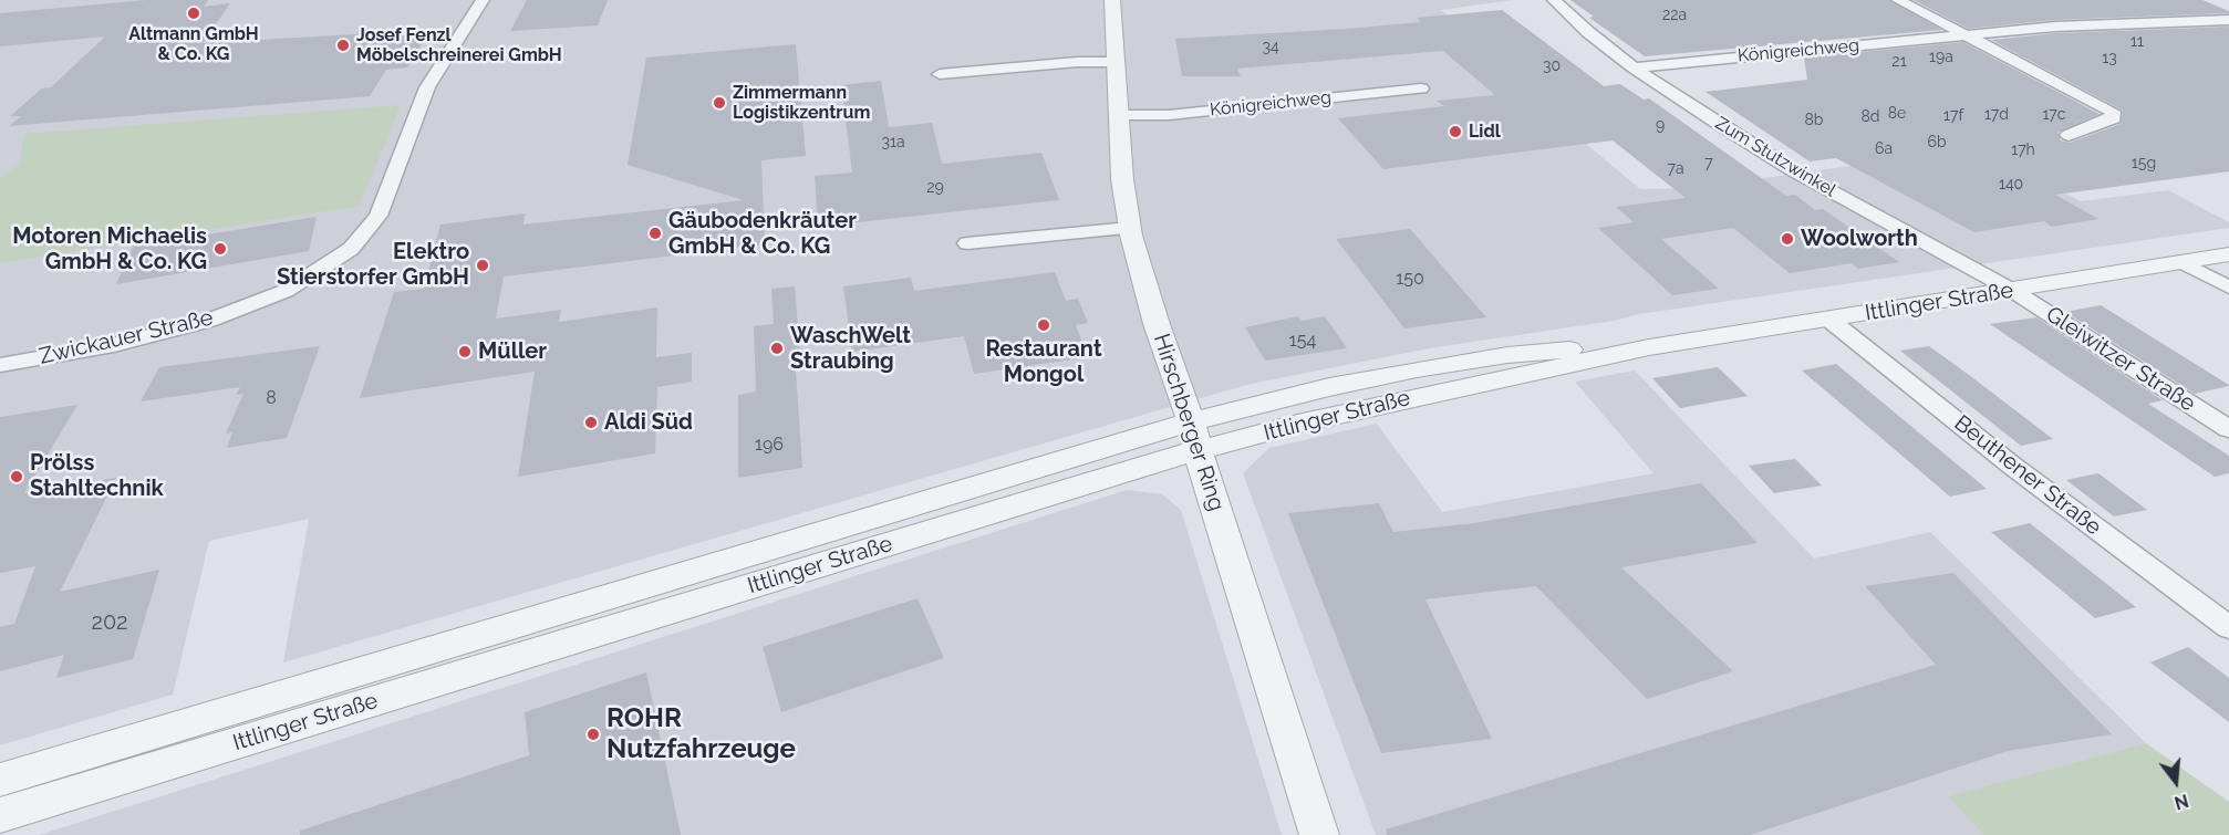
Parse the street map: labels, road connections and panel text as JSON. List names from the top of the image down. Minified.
{"streets":{"street":["Königreichweg","Zum Stutzwinkel","Ittlinger Straße","Zwickauer Straße","Gleiwitzer Straße","Hirschberger Ring","Beuthener Straße"]},"crossings":[["Königreichweg","Zum Stutzwinkel"],["Königreichweg","Hirschberger Ring"],["Zum Stutzwinkel","Ittlinger Straße"],["Zum Stutzwinkel","Gleiwitzer Straße"],["Ittlinger Straße","Gleiwitzer Straße"],["Ittlinger Straße","Hirschberger Ring"],["Ittlinger Straße","Beuthener Straße"]],"places":["Altmann GmbH & Co. KG","Josef Fenzl Möbelschreinerei GmbH","Zimmermann Logistikzentrum","Lidl","Gäubodenkräuter GmbH & Co. KG","Woolworth","Motoren Michaelis GmbH & Co. KG","Elektro Stierstorfer GmbH","Restaurant Mongol","WaschWelt Straubing","Müller","Aldi Süd","Prölss Stahltechnik","ROHR Nutzfahrzeuge"],"house_numbers":["22a","11","34","19a","13","21","30","8e","17d","17c","17f","8d","8b","9","31a","6b","6a","17h","7","15g","7a","140","29","150","154","8","196","202"],"north":"bottom"}
